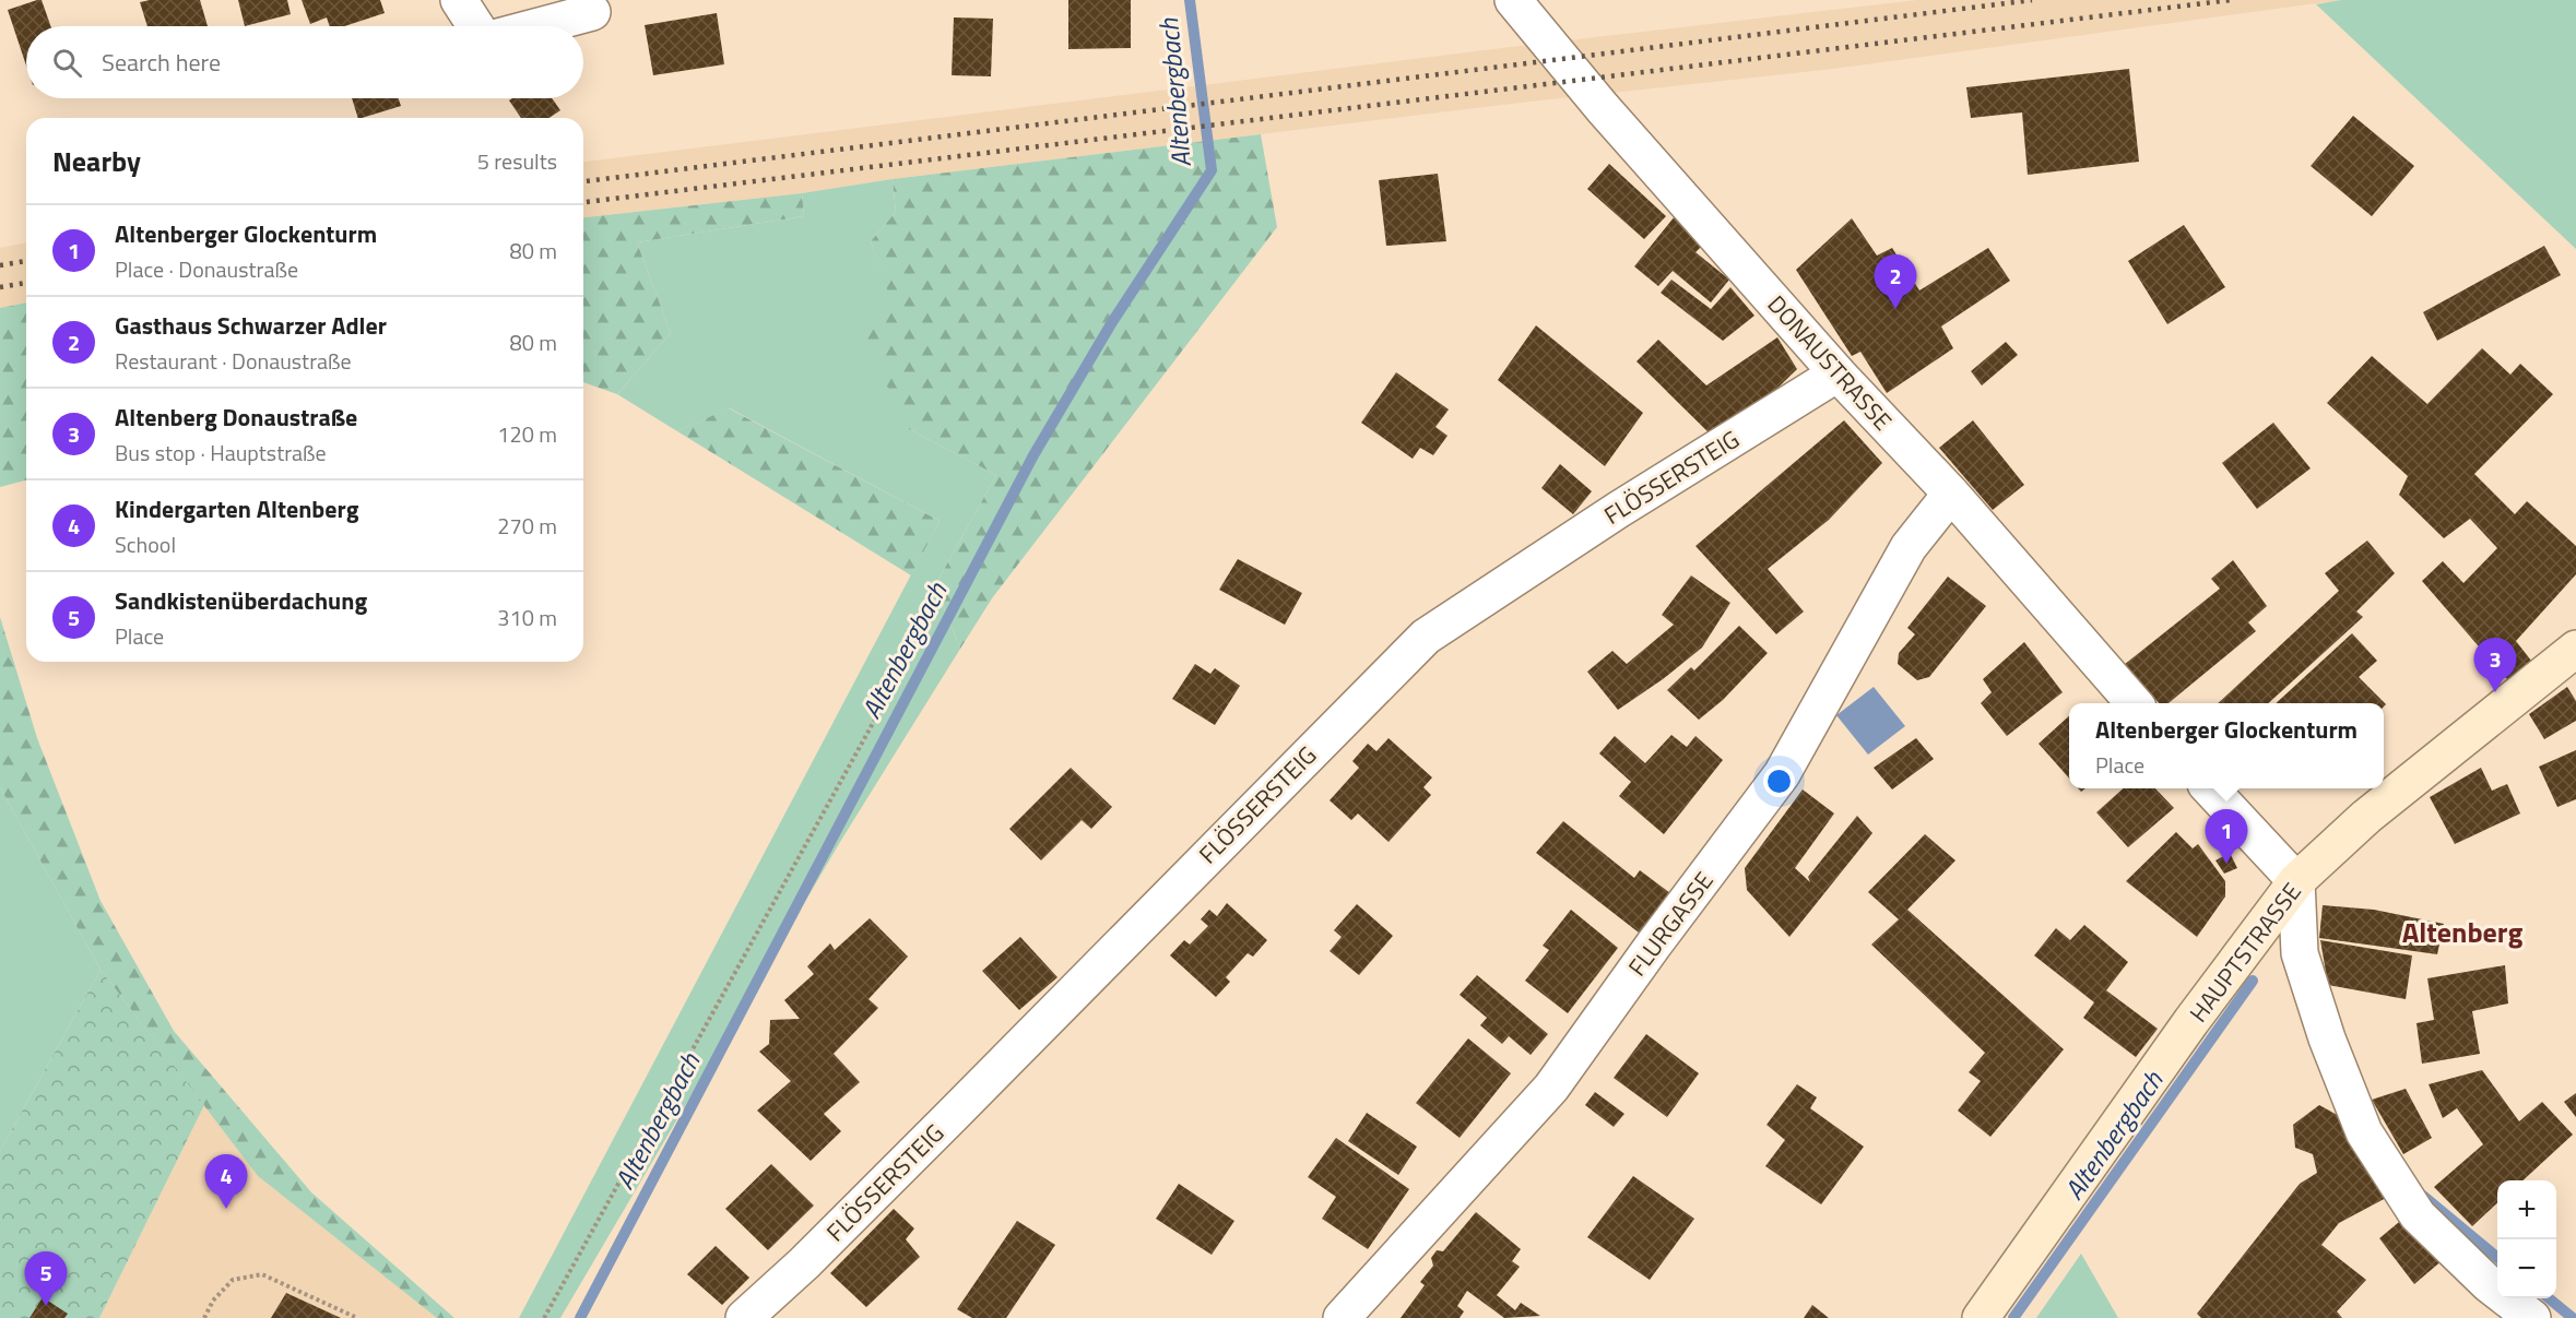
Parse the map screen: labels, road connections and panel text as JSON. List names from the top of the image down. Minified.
{"streets":{"main road":["HAUPTSTRASSE"],"street":["DONAUSTRASSE","FLÖSSERSTEIG","FLURGASSE"]},"crossings":[["DONAUSTRASSE","FLÖSSERSTEIG"],["DONAUSTRASSE","FLURGASSE"]],"districts":["Altenberg"],"water":["Altenbergbach"],"page":{"search":"Search here","heading":["Nearby","5 results"],"list":[{"mark":"1","name":"Altenberger Glockenturm","note":"Place · Donaustraße","value":"80 m"},{"mark":"2","name":"Gasthaus Schwarzer Adler","note":"Restaurant · Donaustraße","value":"80 m"},{"mark":"3","name":"Altenberg Donaustraße","note":"Bus stop · Hauptstraße","value":"120 m"},{"mark":"4","name":"Kindergarten Altenberg","note":"School","value":"270 m"},{"mark":"5","name":"Sandkistenüberdachung","note":"Place","value":"310 m"}],"pins":["2","3","1","4","5"],"popup":["Altenberger Glockenturm","Place"],"map_buttons":["+","−"]}}
